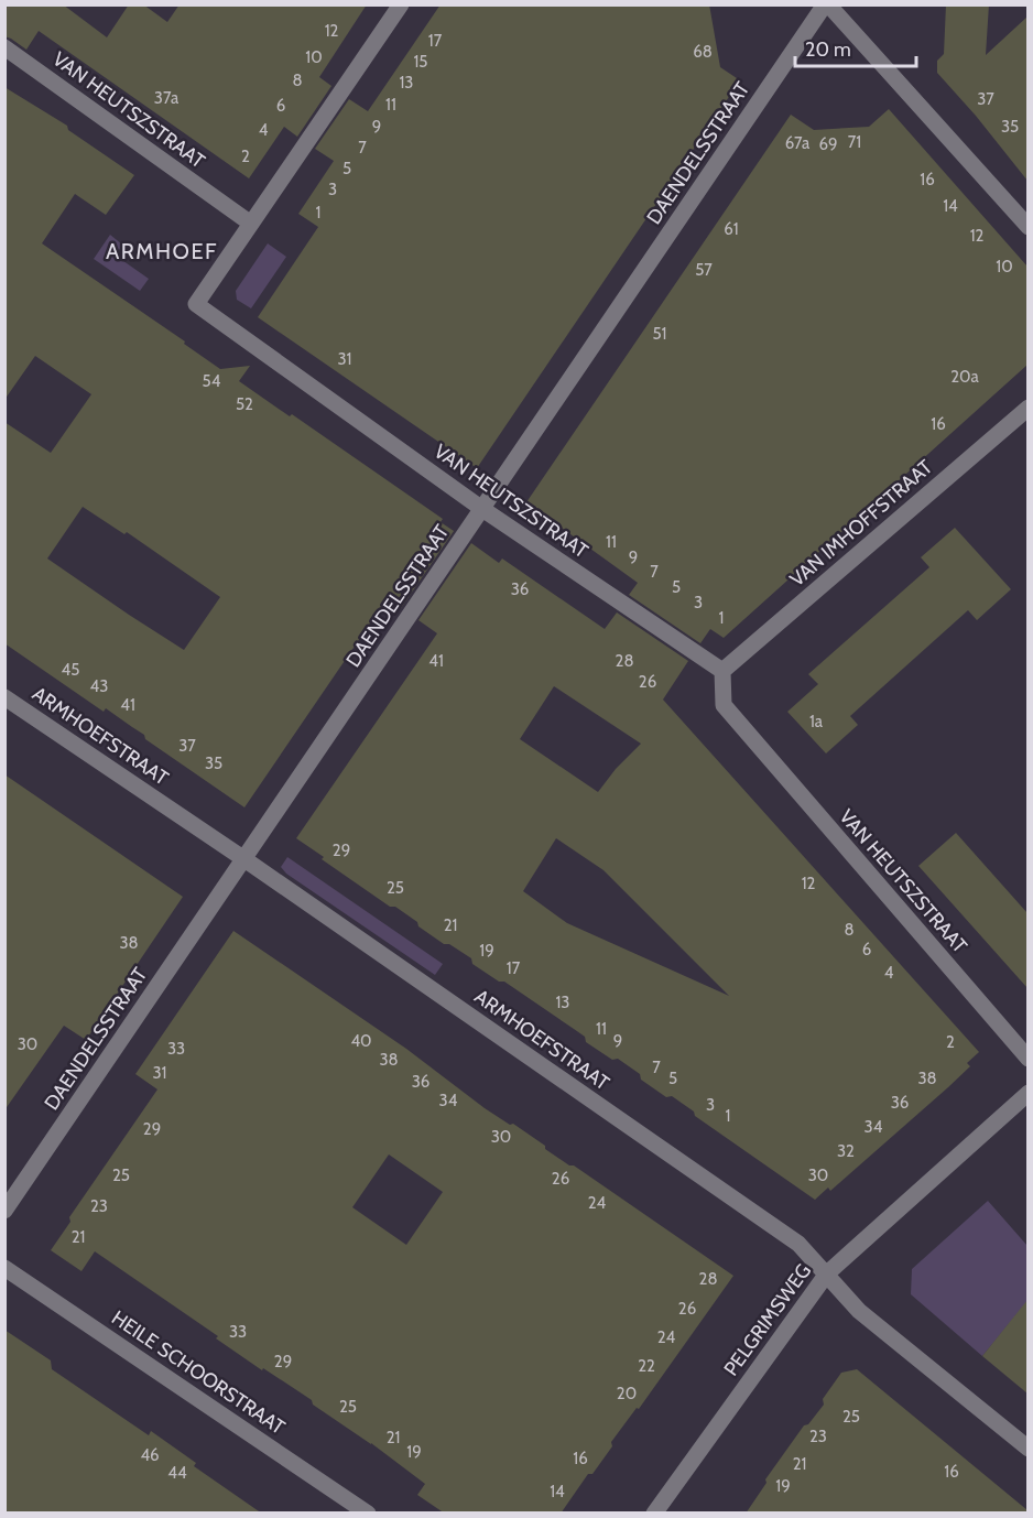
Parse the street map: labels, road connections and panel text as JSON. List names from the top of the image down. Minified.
{"streets":{"street":["VAN HEUTSZSTRAAT","DAENDELSSTRAAT","VAN IMHOFFSTRAAT","ARMHOEFSTRAAT","PELGRIMSWEG","HEILE SCHOORSTRAAT"]},"crossings":[["VAN HEUTSZSTRAAT","DAENDELSSTRAAT"],["VAN HEUTSZSTRAAT","VAN IMHOFFSTRAAT"],["DAENDELSSTRAAT","ARMHOEFSTRAAT"],["ARMHOEFSTRAAT","PELGRIMSWEG"]],"districts":["ARMHOEF"],"house_numbers":["12","17","68","10","15","8","13","37a","37","11","6","9","35","4","71","67a","69","7","2","5","16","3","14","1","61","12","10","57","51","31","20a","54","52","16","11","9","7","5","36","3","1","41","28","45","26","43","41","1a","37","35","29","12","25","21","8","38","6","19","17","4","13","11","40","9","2","30","33","38","7","31","5","38","36","34","36","3","1","34","29","30","32","25","30","26","24","23","21","28","26","33","24","29","22","20","25","25","23","21","19","46","16","21","16","44","19","14"],"scale_bar":"20 m"}
